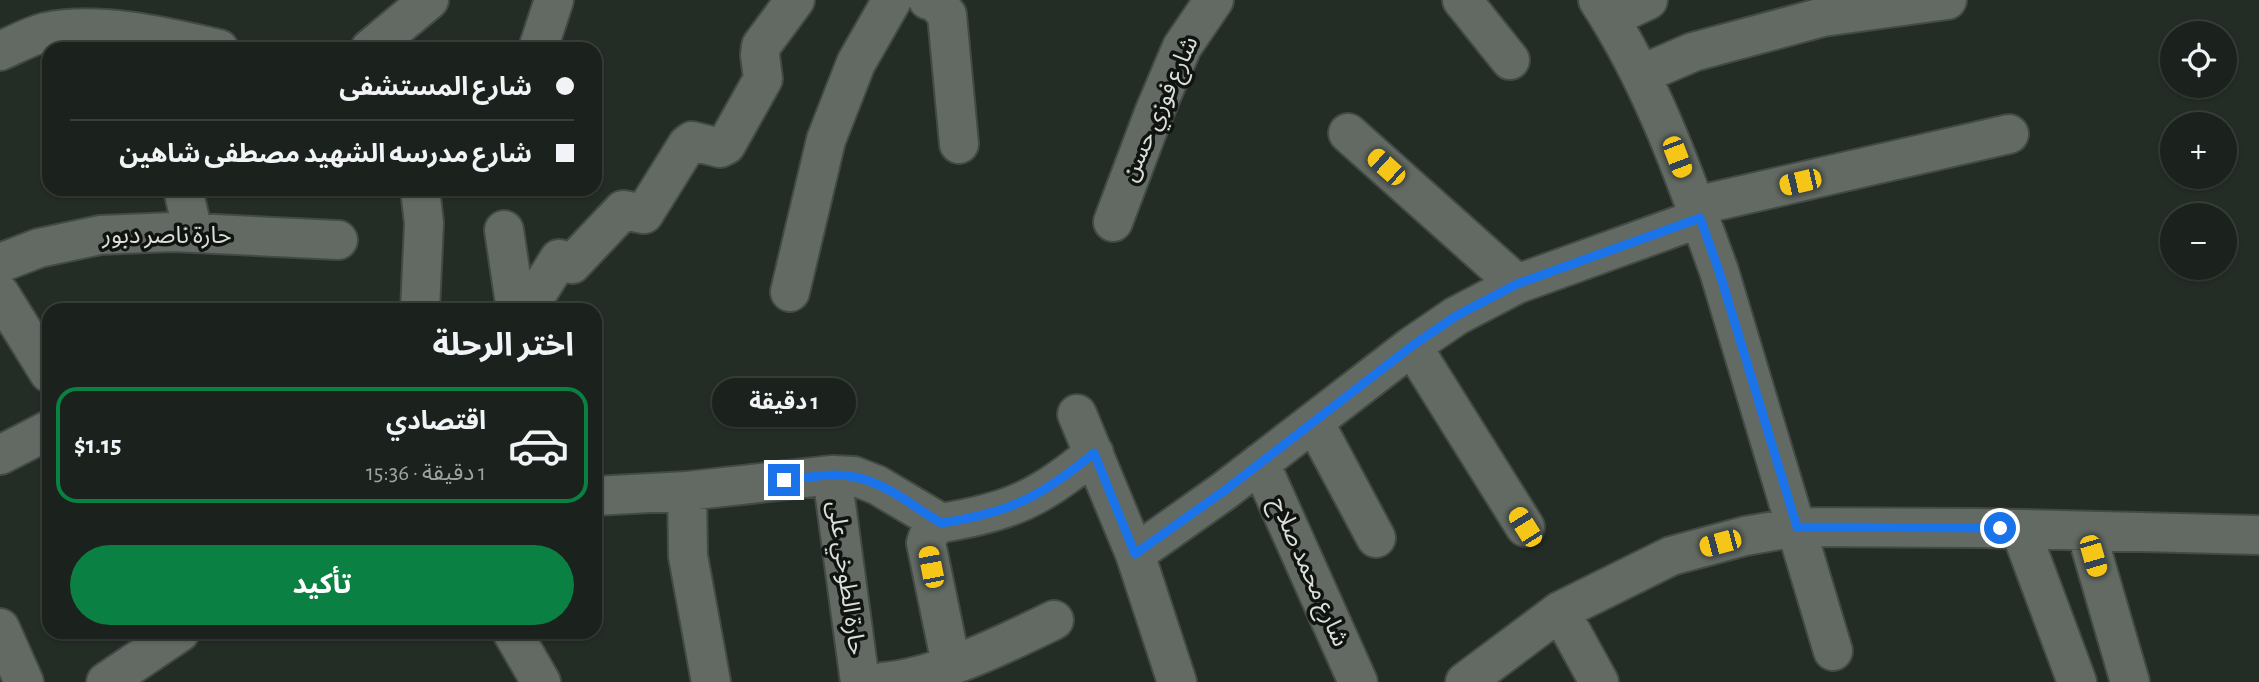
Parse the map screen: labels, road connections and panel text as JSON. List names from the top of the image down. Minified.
{"streets":{"street":["شارع فوزي حسن","حارة ناصر دبور","شارع محمد صلاح","حارة الطوخي على"]},"page":{"map_buttons":["+","−"],"banner":["شارع المستشفى","شارع مدرسه الشهيد مصطفى شاهين"],"heading":"اختر الرحلة","bubble":"1 دقيقة","list":[{"name":"اقتصادي","note":"1 دقيقة · 15:36","value":"$1.15"}],"buttons":"تأكيد"}}
